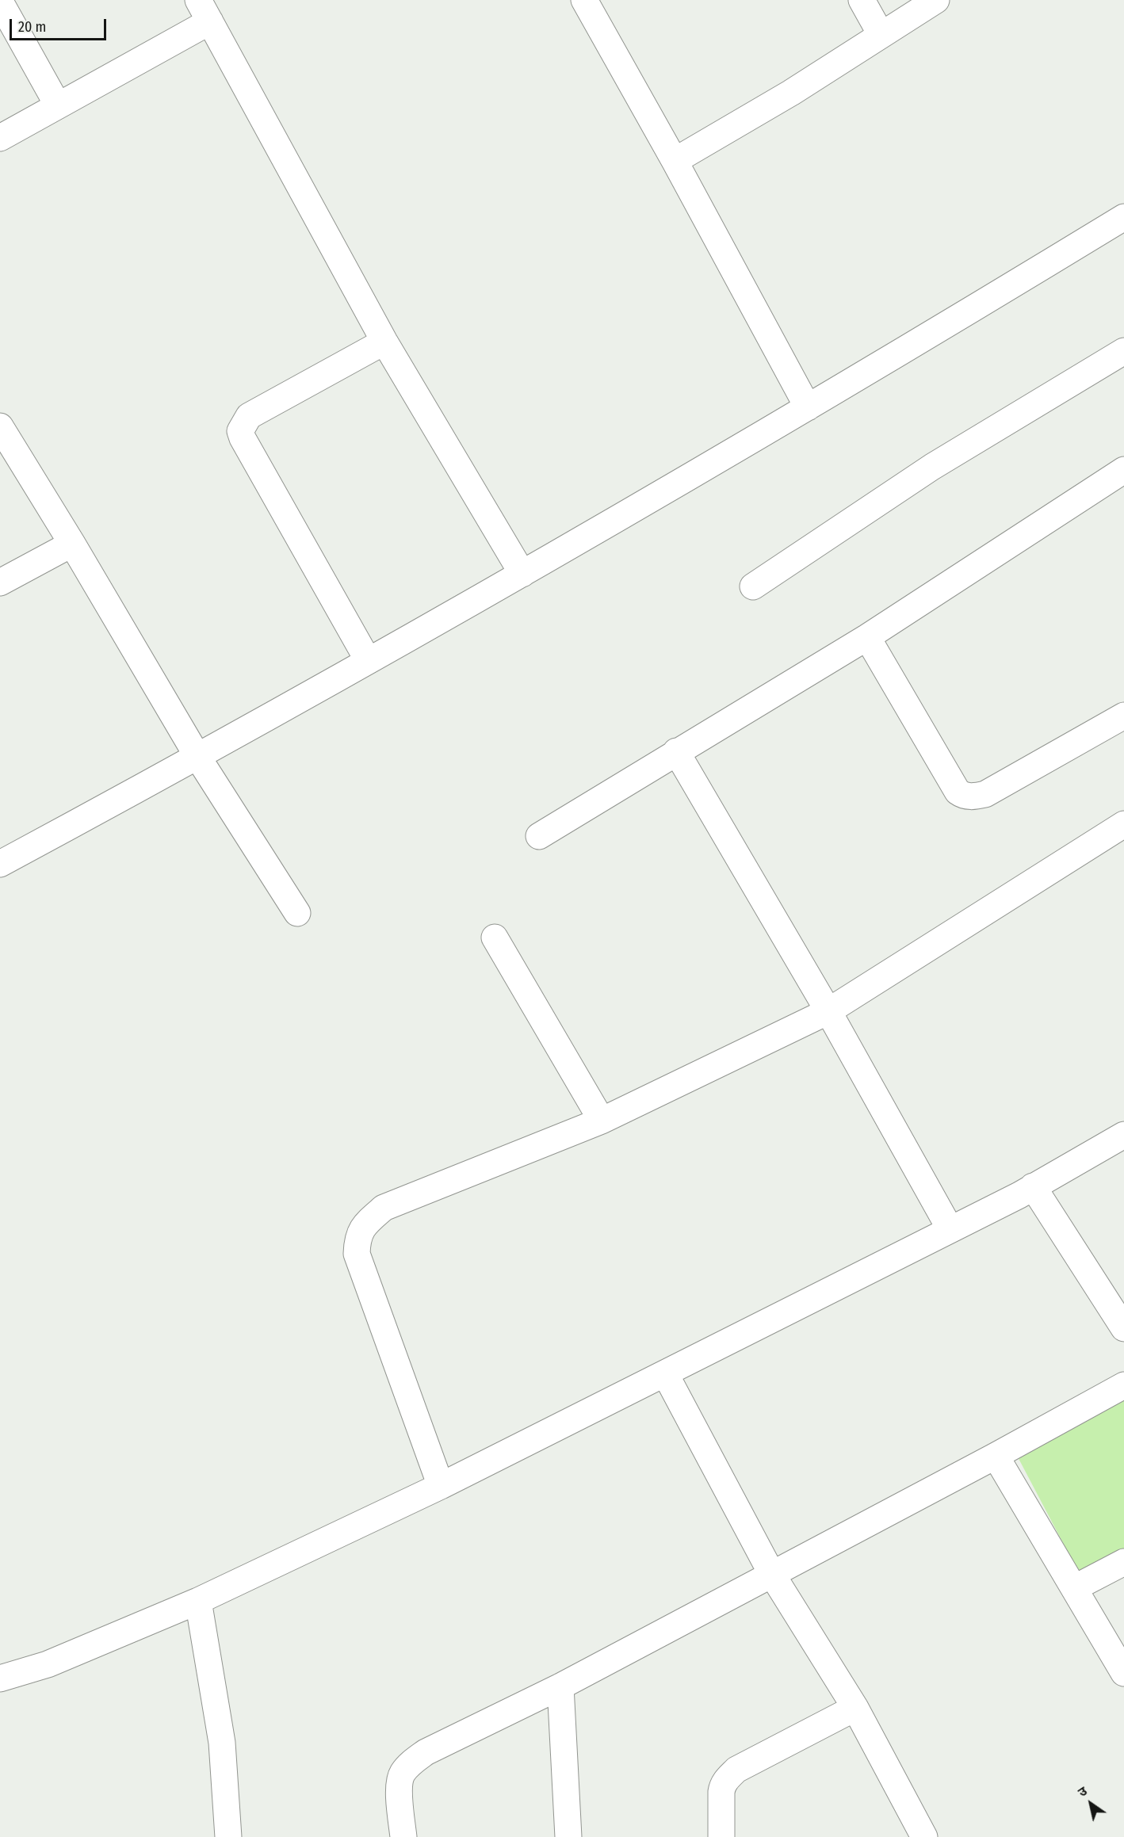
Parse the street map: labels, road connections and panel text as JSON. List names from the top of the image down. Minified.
{"scale_bar":"20 m","north":"top left"}
